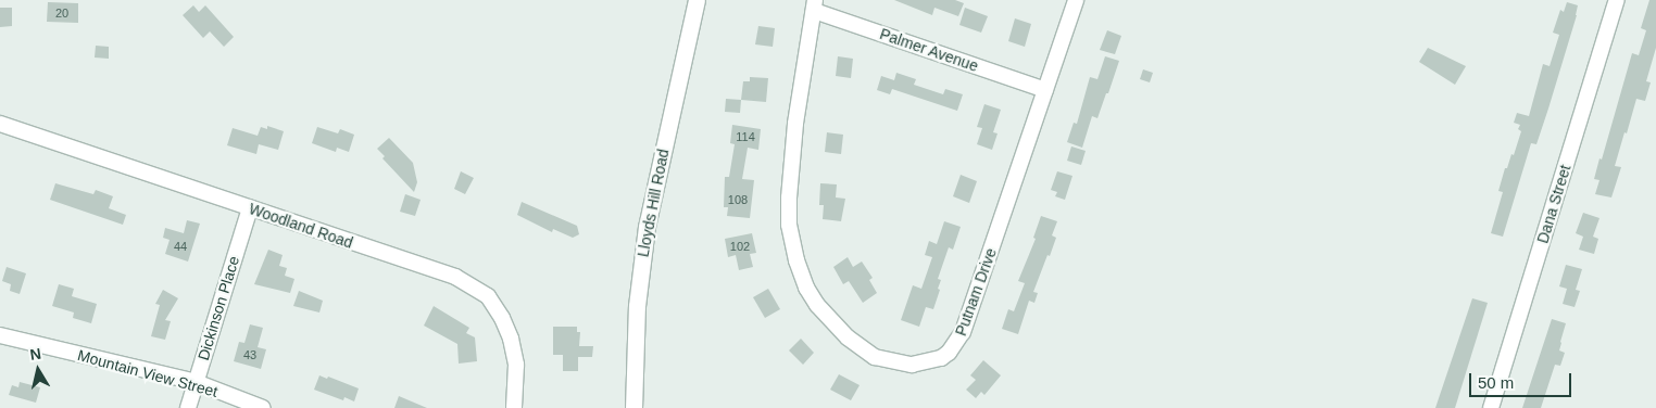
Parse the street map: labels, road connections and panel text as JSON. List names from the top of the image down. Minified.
{"streets":{"main road":["Lloyds Hill Road"],"street":["Palmer Avenue","Dana Street","Woodland Road","Putnam Drive","Dickinson Place","Mountain View Street"]},"crossings":[["Palmer Avenue","Putnam Drive"],["Woodland Road","Dickinson Place"],["Dickinson Place","Mountain View Street"]],"house_numbers":["20","114","108","44","102","43"],"scale_bar":"50 m","north":"top"}
